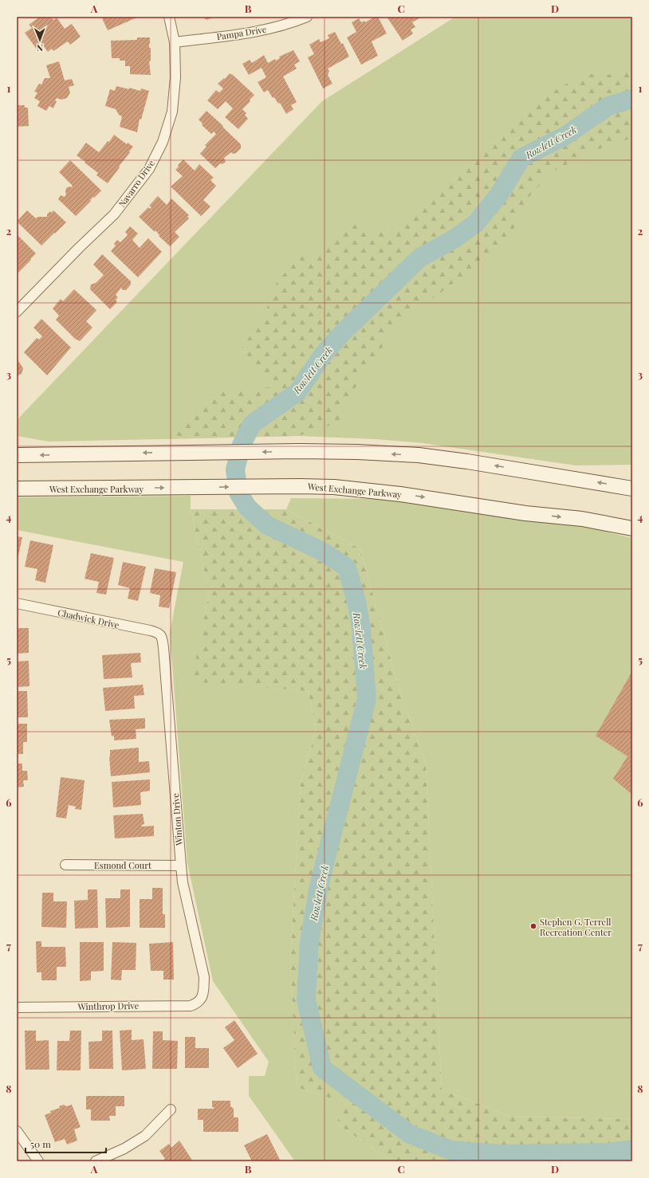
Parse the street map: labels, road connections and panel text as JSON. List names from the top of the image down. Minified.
{"streets":{"main road":["West Exchange Parkway"],"street":["Pampa Drive","Navarro Drive","Chadwick Drive","Winton Drive","Esmond Court","Winthrop Drive"]},"crossings":[["Pampa Drive","Navarro Drive"],["Chadwick Drive","Winton Drive"],["Winton Drive","Esmond Court"],["Winton Drive","Winthrop Drive"]],"water":["Rowlett Creek"],"places":["Stephen G. Terrell Recreation Center"],"scale_bar":"50 m","north":"bottom","grid":{"columns":["A","B","C","D"],"rows":["1","2","3","4","5","6","7","8"]}}
